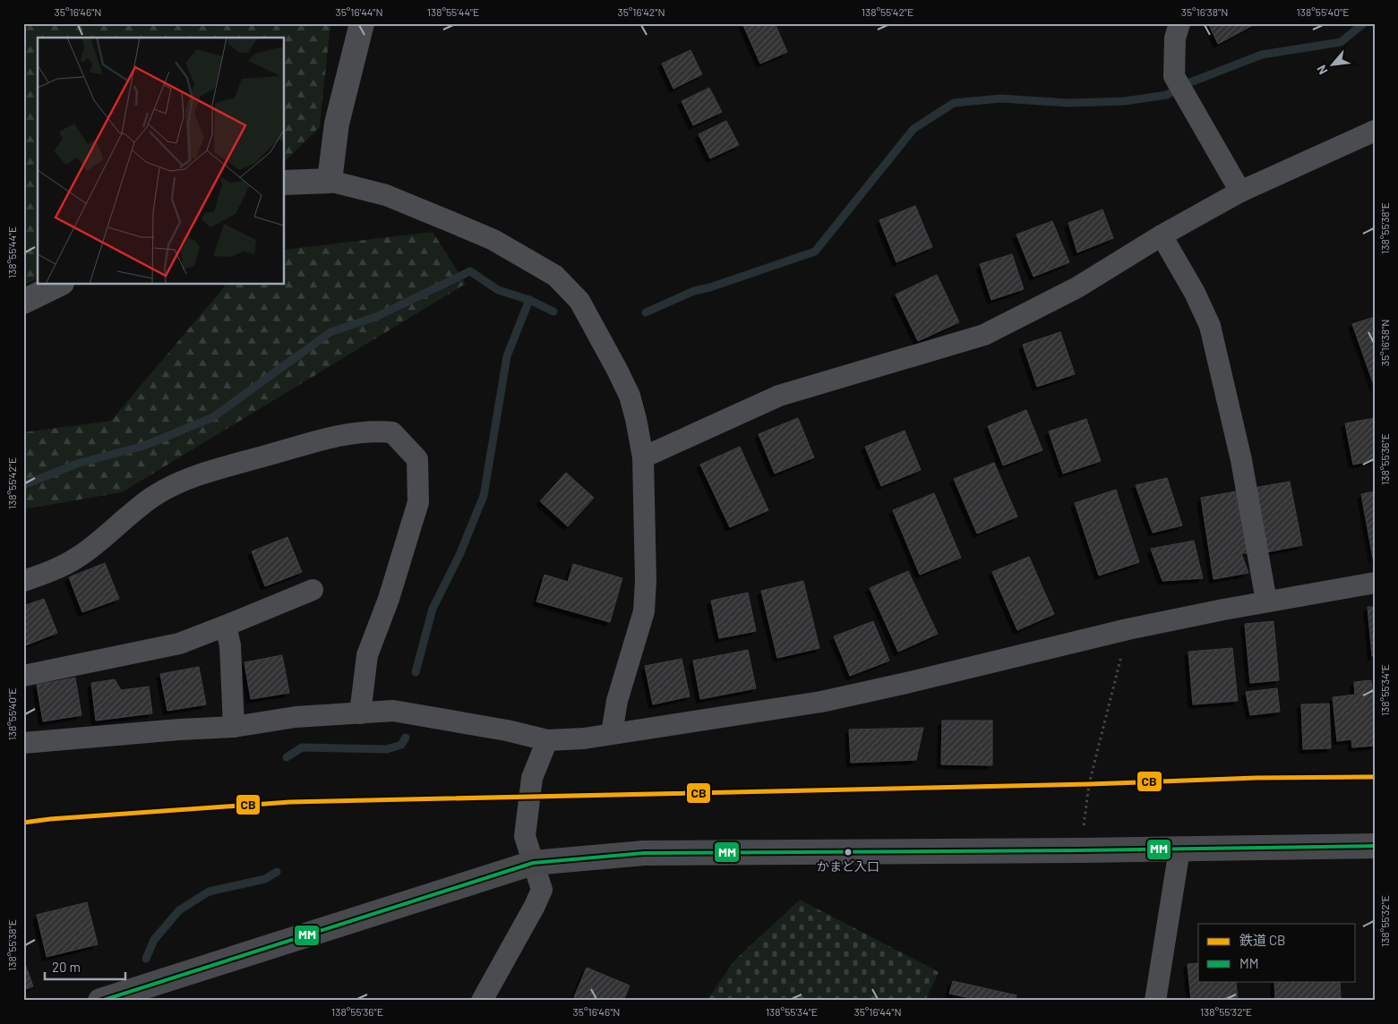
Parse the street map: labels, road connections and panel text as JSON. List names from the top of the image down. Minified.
{"places":["かまど入口"],"lines":["rail line CB","transit line MM"],"legend":["鉄道 CB","MM"],"scale_bar":"20 m","north":"bottom left","coordinates":["35°16'46\"N","35°16'44\"N","138°55'44\"E","35°16'42\"N","138°55'42\"E","35°16'38\"N","138°55'40\"E","138°55'38\"E","138°55'36\"E","138°55'34\"E","138°55'32\"E"]}
